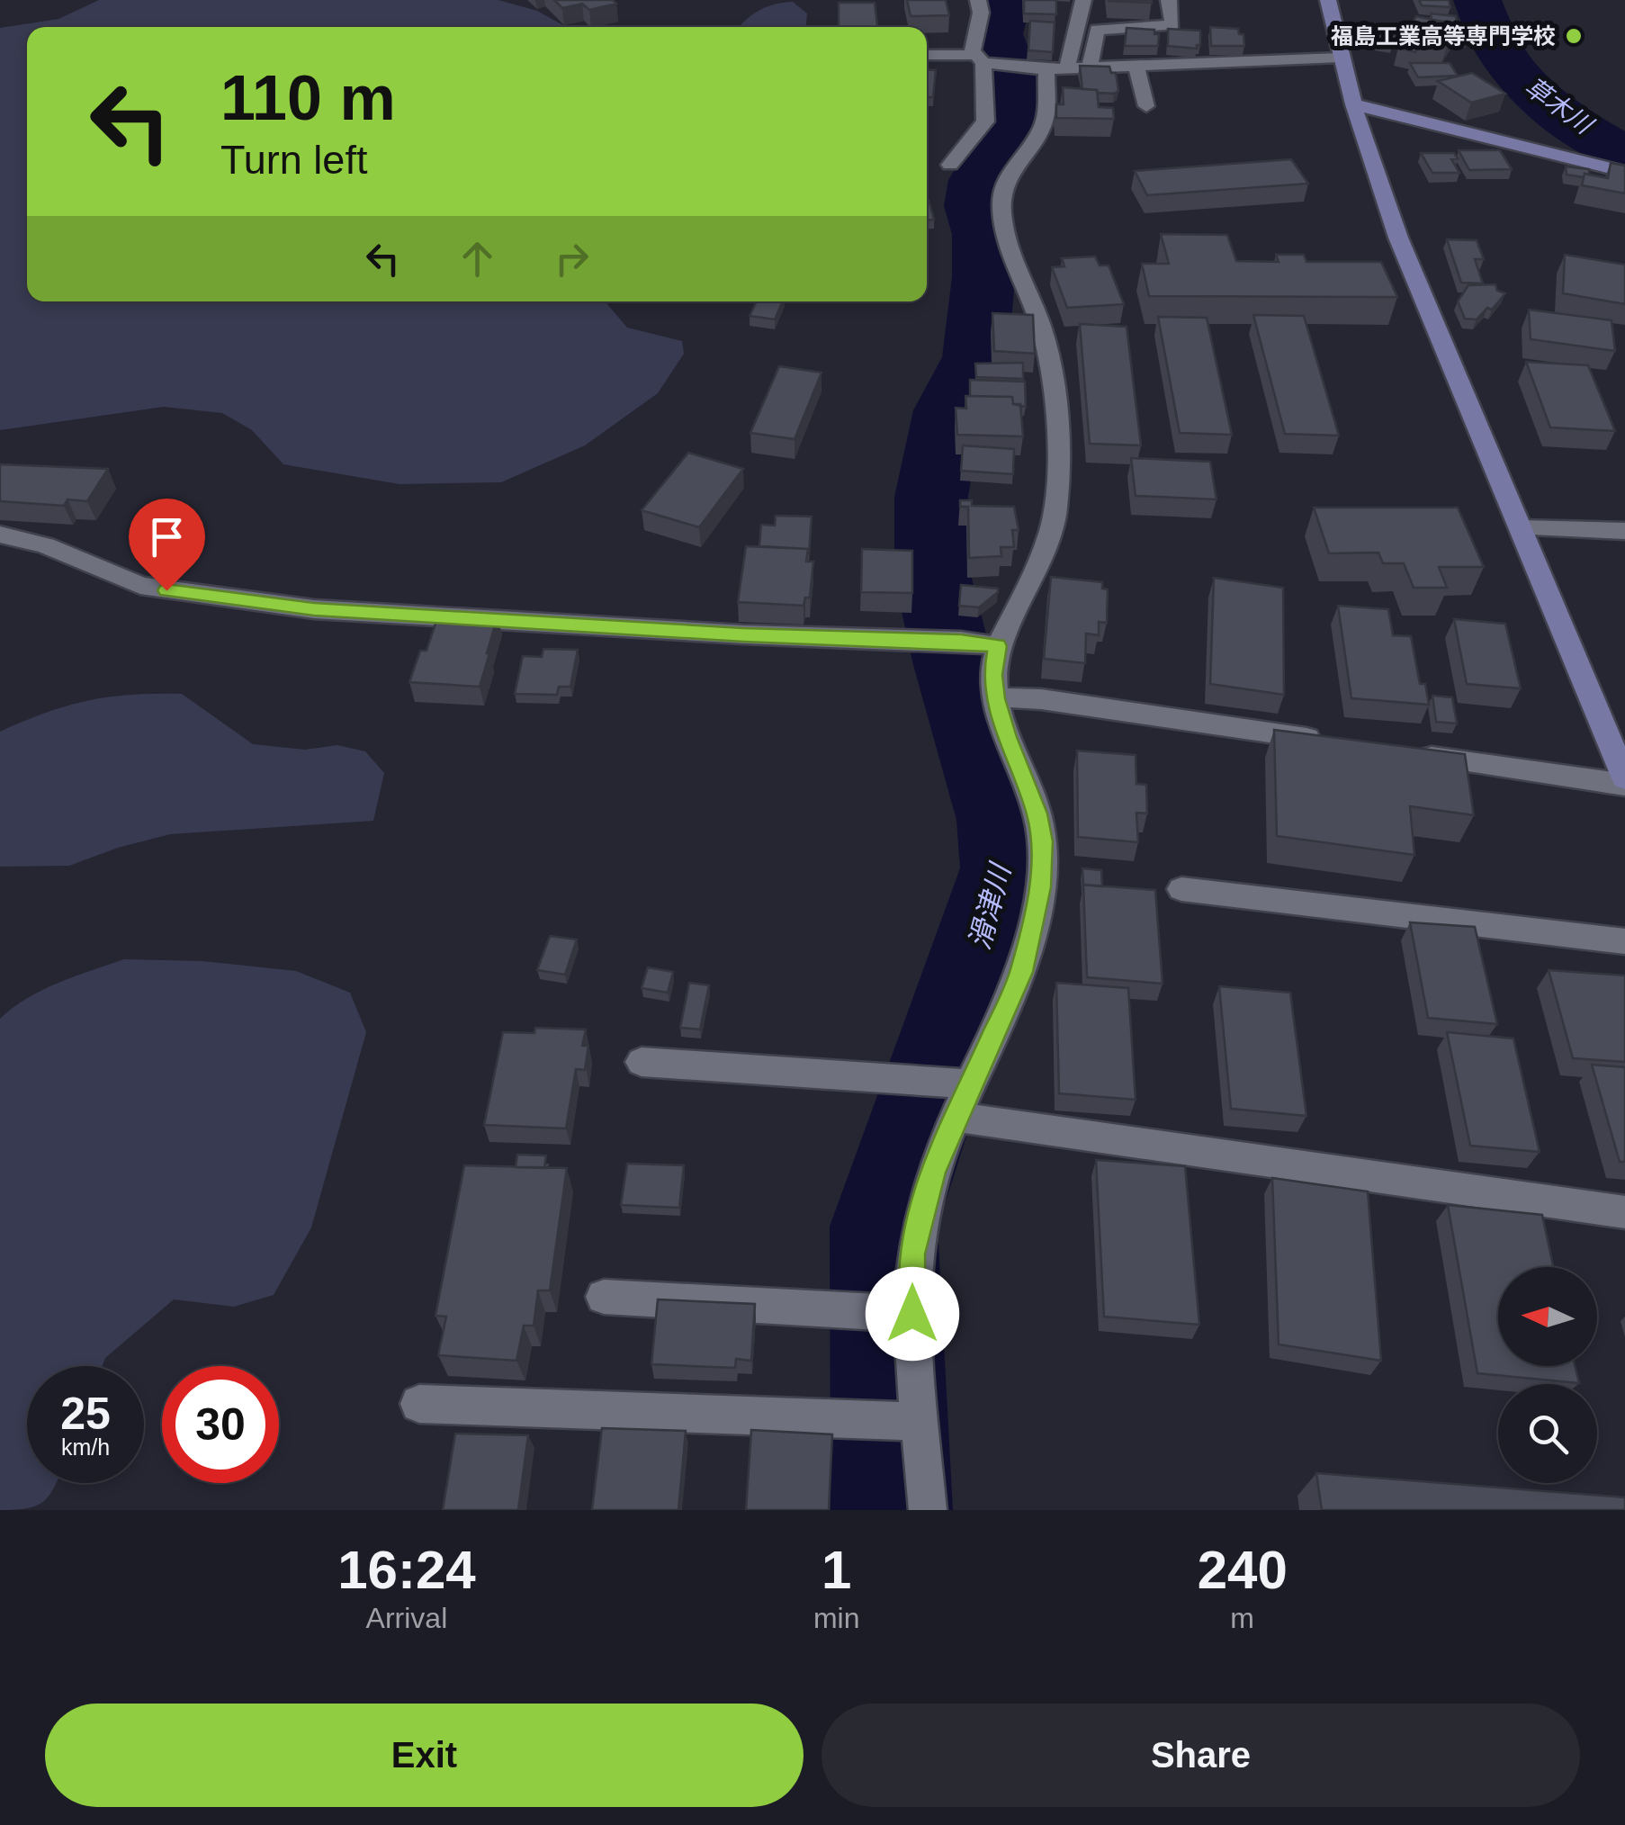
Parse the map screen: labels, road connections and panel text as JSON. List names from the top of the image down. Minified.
{"water":["草木川","滑津川"],"places":["福島工業高等専門学校"],"north":"left","page":{"turn":["110 m","Turn left"],"speed":"25 km/h","limit":"30","eta":["16:24","Arrival","1","min","240","m"],"buttons":["Exit","Share"]}}
